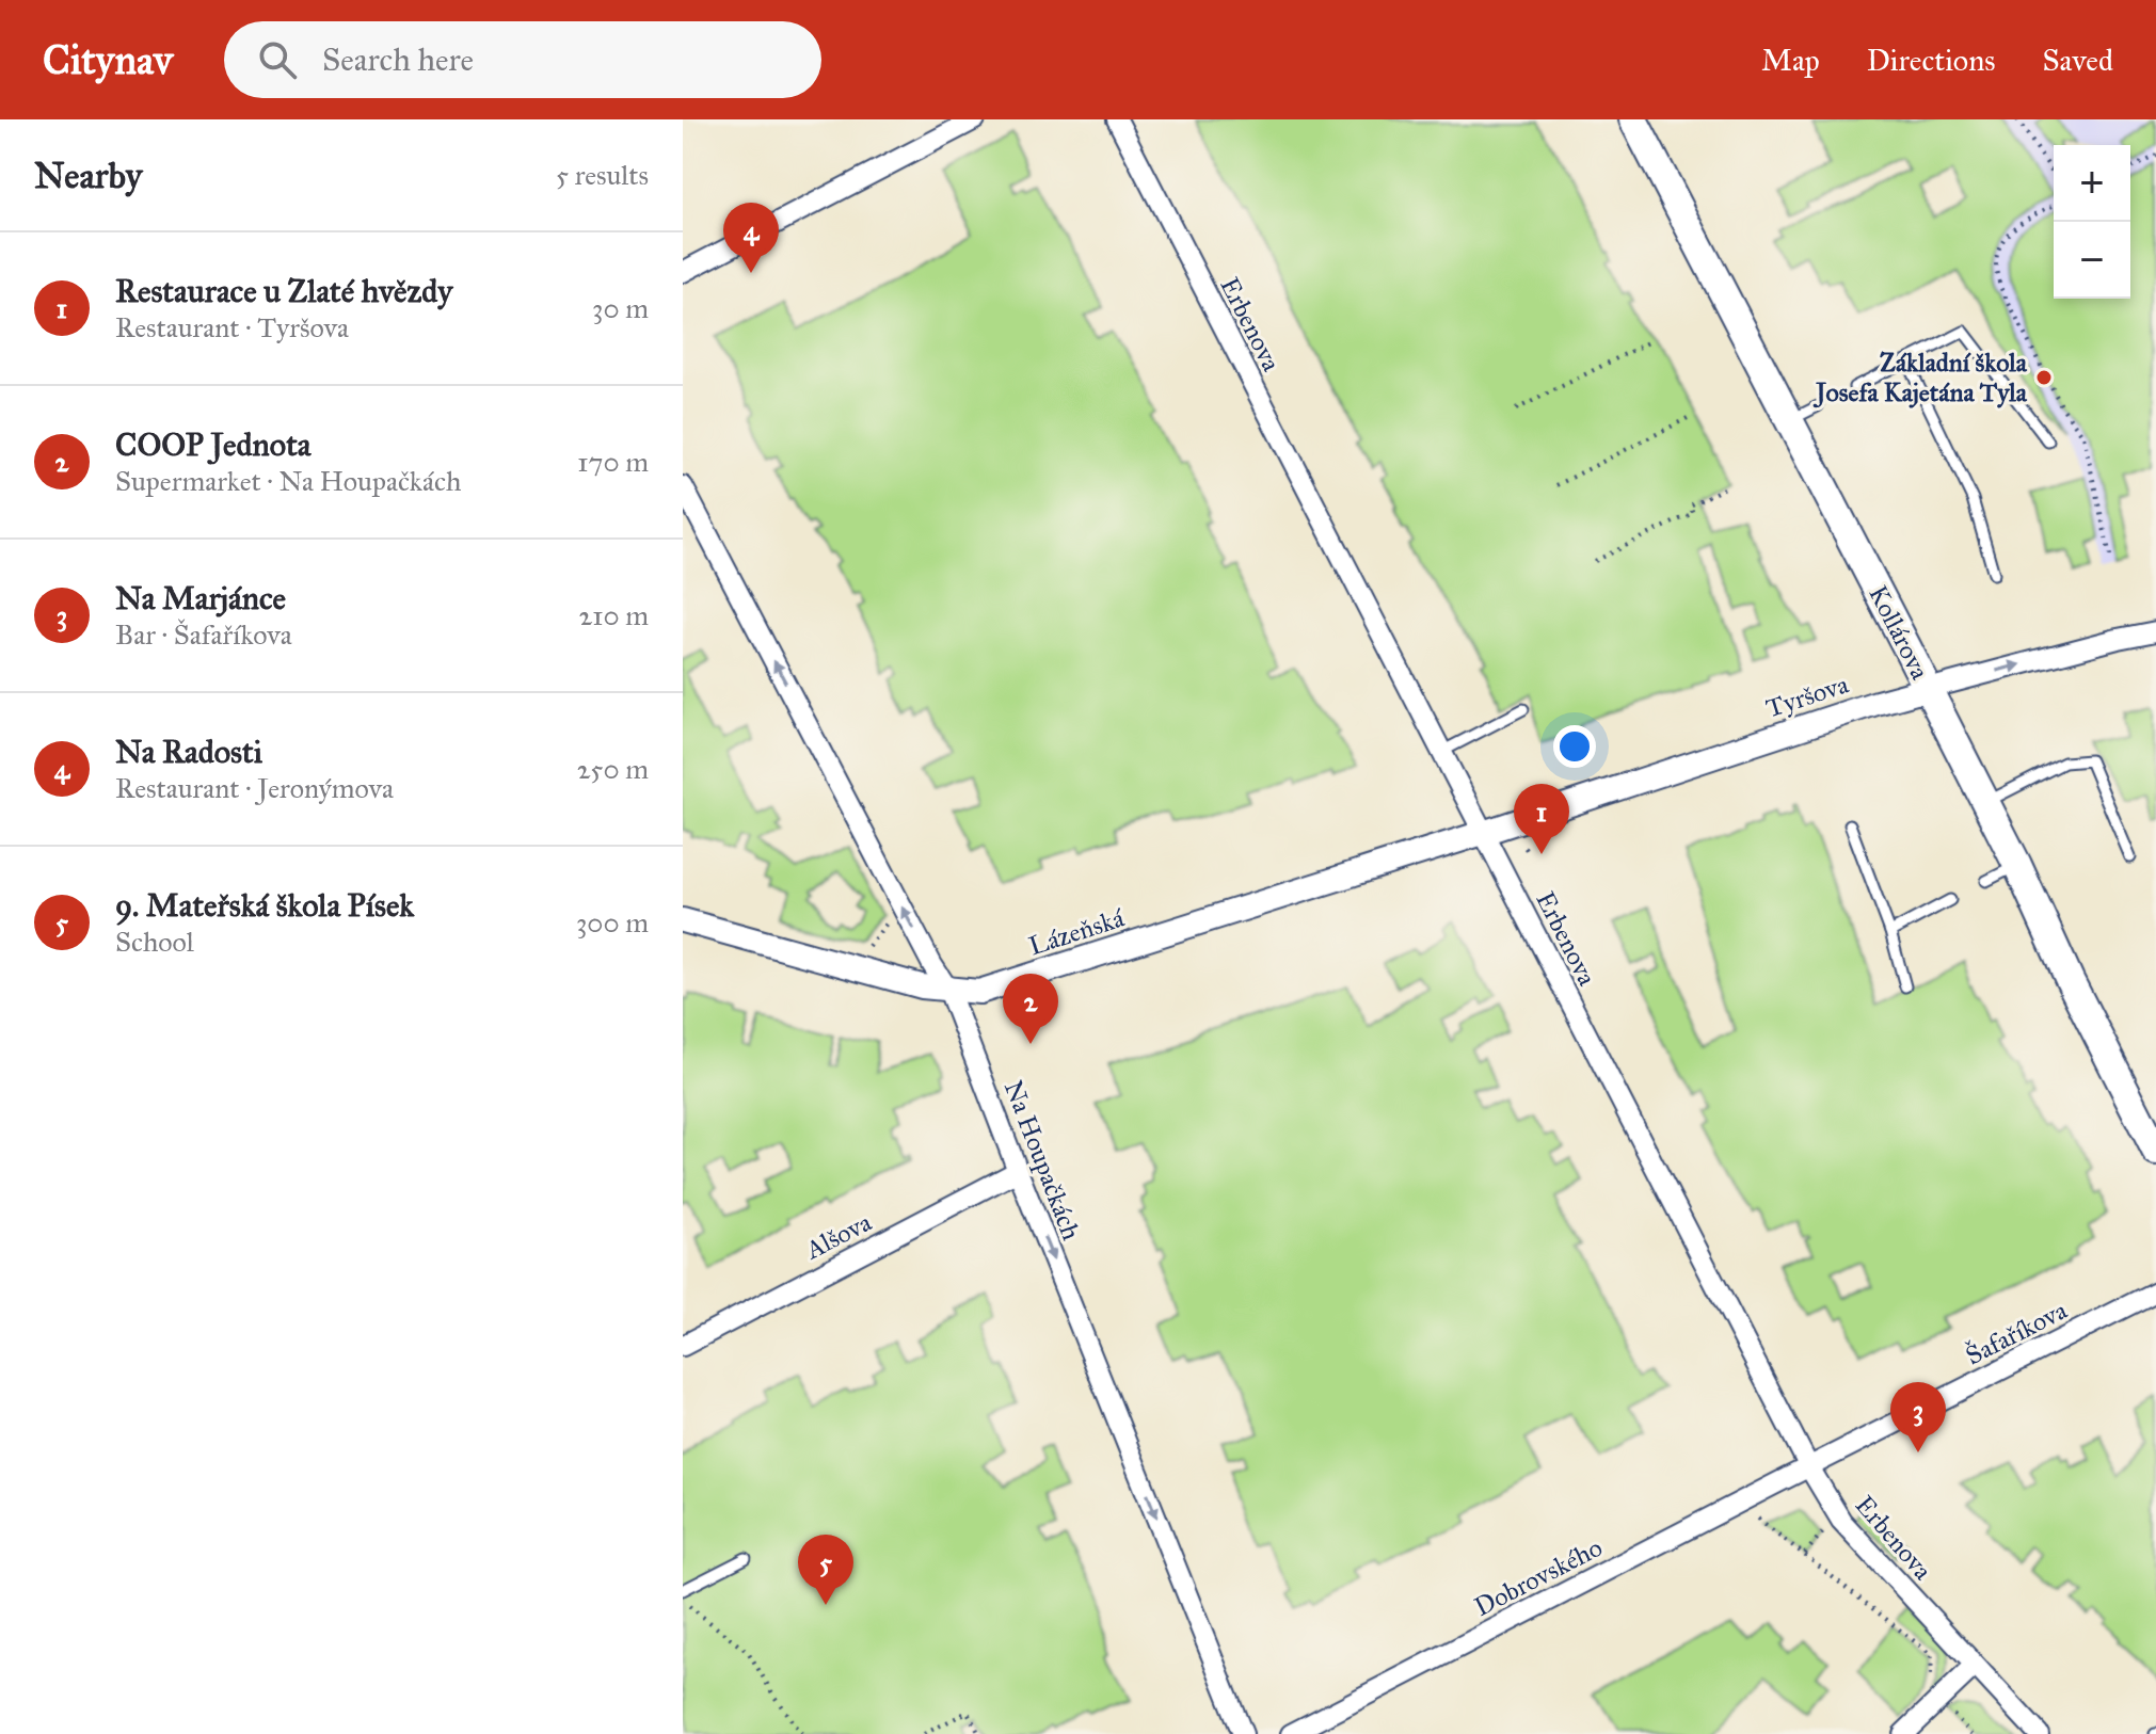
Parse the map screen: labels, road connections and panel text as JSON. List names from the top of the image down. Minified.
{"streets":{"main road":["Kollárova"],"street":["Erbenova","Tyršova","Lázeňská","Na Houpačkách","Alšova","Šafaříkova","Dobrovského"]},"crossings":[["Erbenova","Tyršova"],["Erbenova","Lázeňská"],["Erbenova","Šafaříkova"],["Erbenova","Dobrovského"],["Kollárova","Tyršova"],["Tyršova","Lázeňská"],["Lázeňská","Na Houpačkách"],["Na Houpačkách","Alšova"],["Šafaříkova","Dobrovského"]],"places":["Základní škola Josefa Kajetána Tyla"],"page":{"header":"Citynav","search":"Search here","nav":["Map","Directions","Saved"],"heading":["Nearby","5 results"],"map_buttons":["+","−"],"pins":["4","1","2","3","5"],"list":[{"mark":"1","name":"Restaurace u Zlaté hvězdy","note":"Restaurant · Tyršova","value":"30 m"},{"mark":"2","name":"COOP Jednota","note":"Supermarket · Na Houpačkách","value":"170 m"},{"mark":"3","name":"Na Marjánce","note":"Bar · Šafaříkova","value":"210 m"},{"mark":"4","name":"Na Radosti","note":"Restaurant · Jeronýmova","value":"250 m"},{"mark":"5","name":"9. Mateřská škola Písek","note":"School","value":"300 m"}]}}
